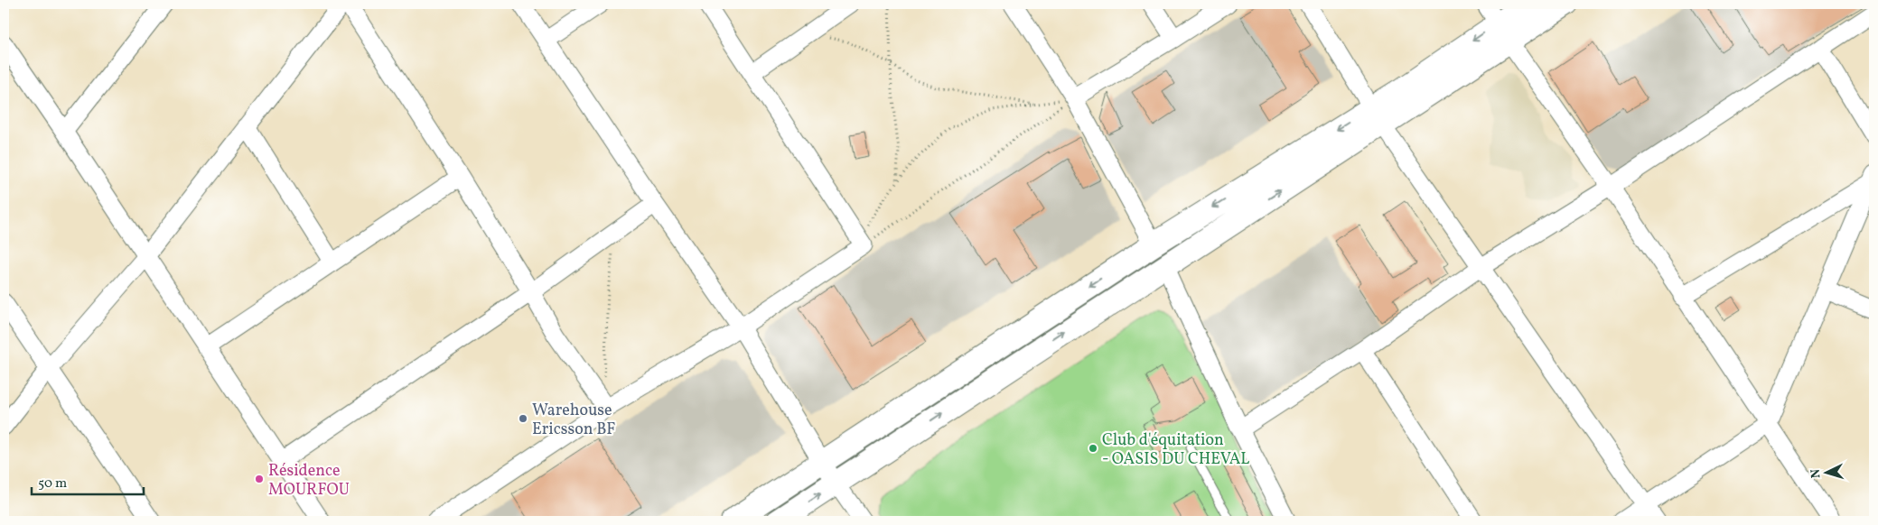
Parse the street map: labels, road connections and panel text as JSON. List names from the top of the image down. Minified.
{"places":["Warehouse Ericsson BF","Club d'équitation - OASIS DU CHEVAL","Résidence MOURFOU"],"scale_bar":"50 m","north":"left"}
